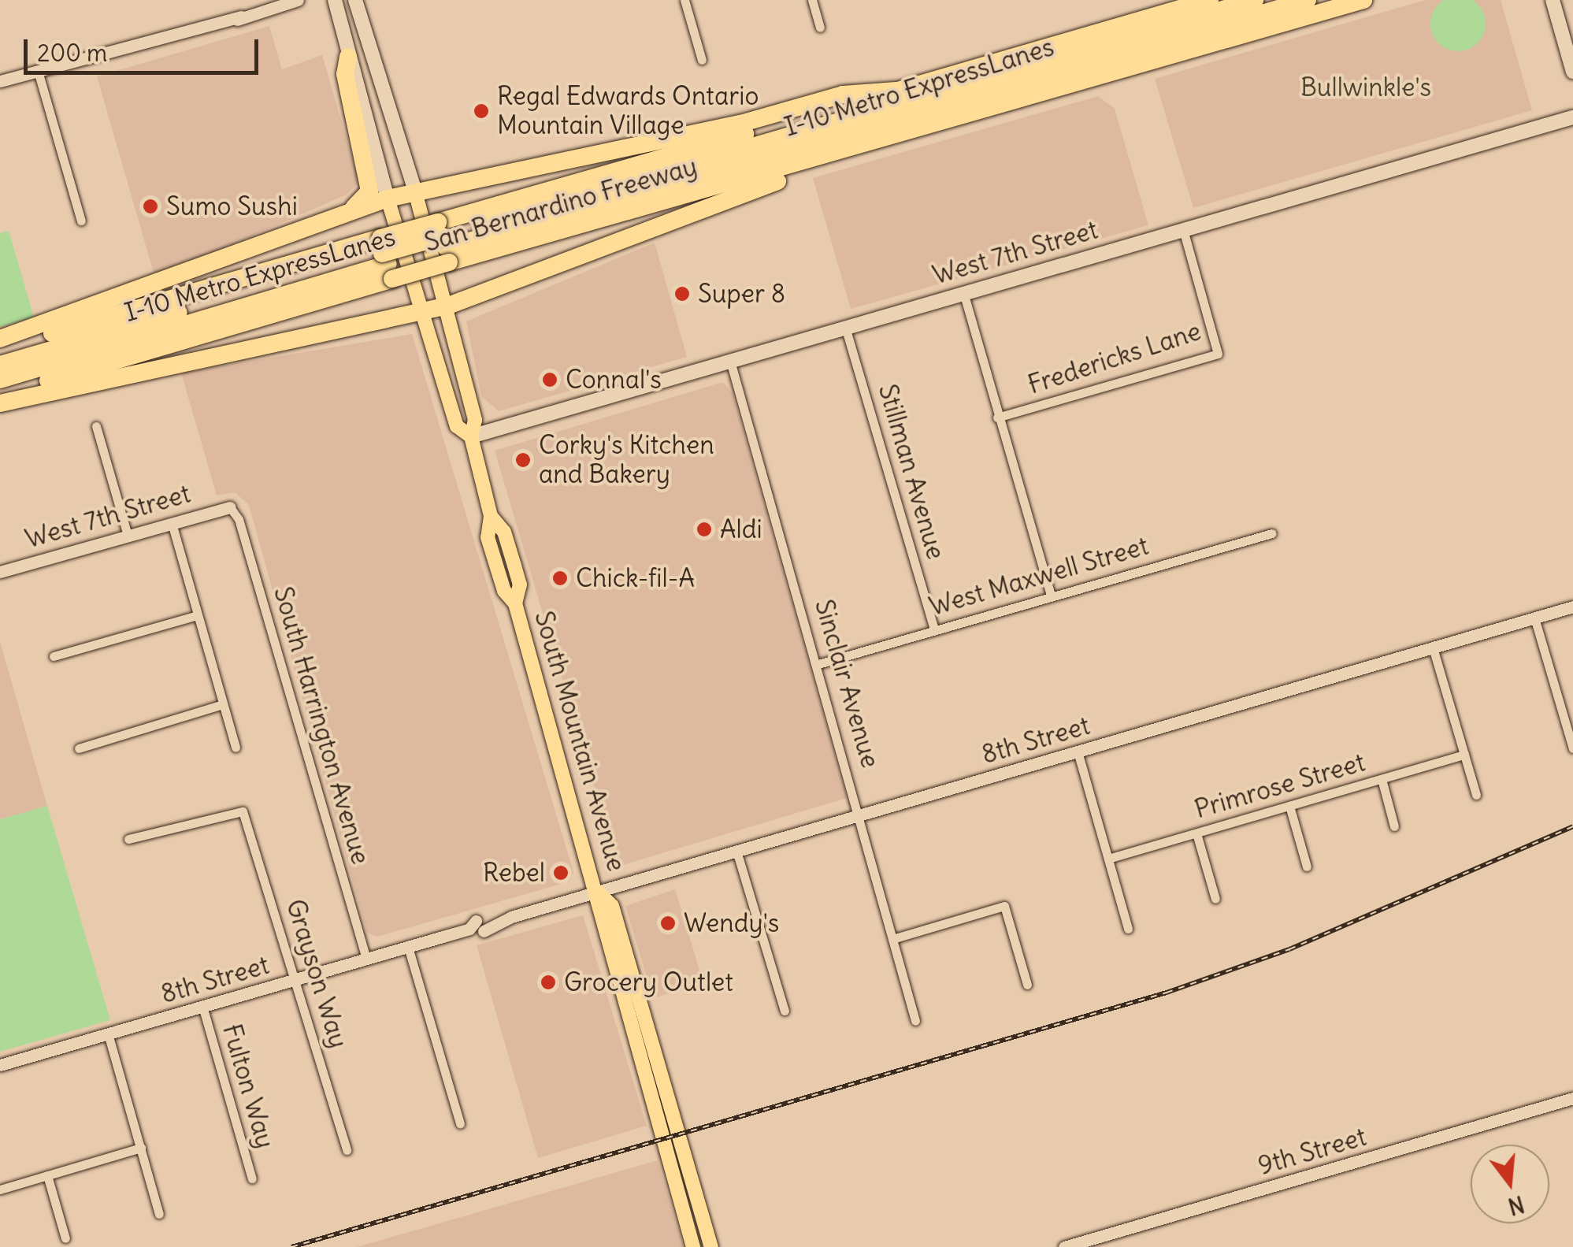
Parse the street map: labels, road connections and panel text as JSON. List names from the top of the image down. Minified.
{"streets":{"highway":["I-10 Metro ExpressLanes","San Bernardino Freeway"],"main road":["West 7th Street","South Mountain Avenue"],"street":["Fredericks Lane","Stillman Avenue","West Maxwell Street","Sinclair Avenue","South Harrington Avenue","8th Street","Primrose Street","Grayson Way","Fulton Way","9th Street"]},"crossings":[["I-10 Metro ExpressLanes","San Bernardino Freeway"],["West 7th Street","Fredericks Lane"],["West 7th Street","Stillman Avenue"],["West 7th Street","Sinclair Avenue"],["West 7th Street","South Harrington Avenue"],["West 7th Street","South Mountain Avenue"],["Stillman Avenue","West Maxwell Street"],["West Maxwell Street","Sinclair Avenue"],["Sinclair Avenue","8th Street"],["South Harrington Avenue","8th Street"],["8th Street","South Mountain Avenue"],["8th Street","Grayson Way"],["8th Street","Fulton Way"]],"parks":["Bullwinkle's"],"places":["Regal Edwards Ontario Mountain Village","Sumo Sushi","Super 8","Connal's","Corky's Kitchen and Bakery","Aldi","Chick-fil-A","Rebel","Wendy's","Grocery Outlet"],"scale_bar":"200 m","north":"bottom"}
